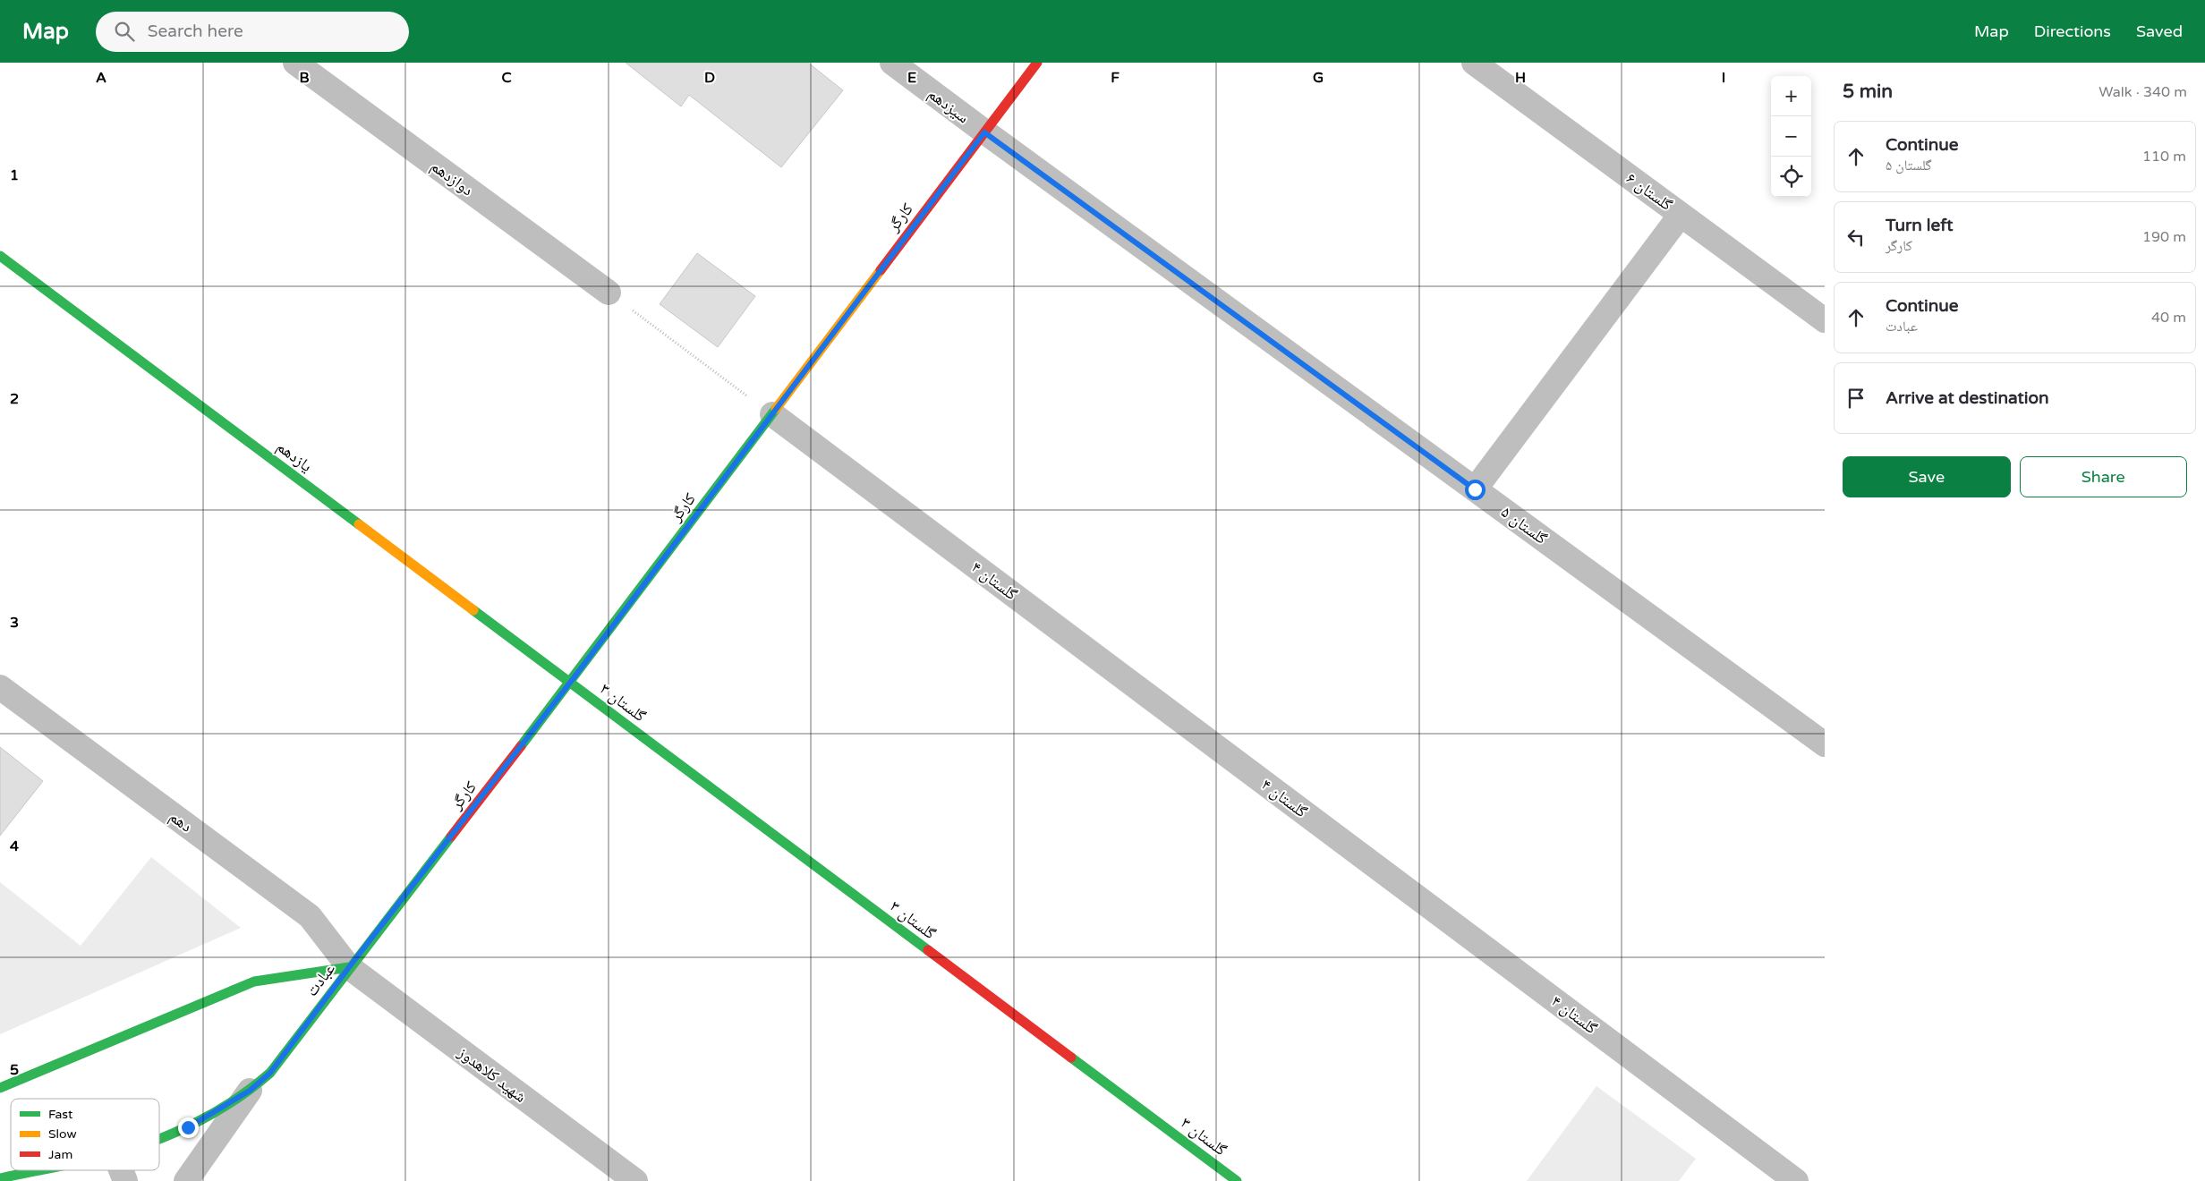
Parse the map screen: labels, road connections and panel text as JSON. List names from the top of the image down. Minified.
{"streets":{"street":["سیزدهم","دوازدهم","گلستان ۶","کارگر","یازدهم","گلستان ۵","گلستان ۴","گلستان ۳","دهم","عبادت","شهید کلاهدوز"]},"crossings":[["سیزدهم","کارگر"],["سیزدهم","گلستان ۵"],["کارگر","یازدهم"],["کارگر","گلستان ۵"],["کارگر","گلستان ۴"],["کارگر","گلستان ۳"],["کارگر","دهم"],["کارگر","عبادت"],["کارگر","شهید کلاهدوز"],["یازدهم","گلستان ۳"],["دهم","عبادت"],["دهم","شهید کلاهدوز"],["عبادت","شهید کلاهدوز"]],"legend":["Fast","Slow","Jam"],"page":{"header":"Map","search":"Search here","nav":["Map","Directions","Saved"],"heading":["5 min","Walk · 340 m"],"map_buttons":["+","−"],"list":[["Continue","گلستان ۵","110 m"],["Turn left","کارگر","190 m"],["Continue","عبادت","40 m"],"Arrive at destination"],"buttons":["Save","Share"]},"grid":{"columns":["A","B","C","D","E","F","G","H","I"],"rows":["1","2","3","4","5"]}}
